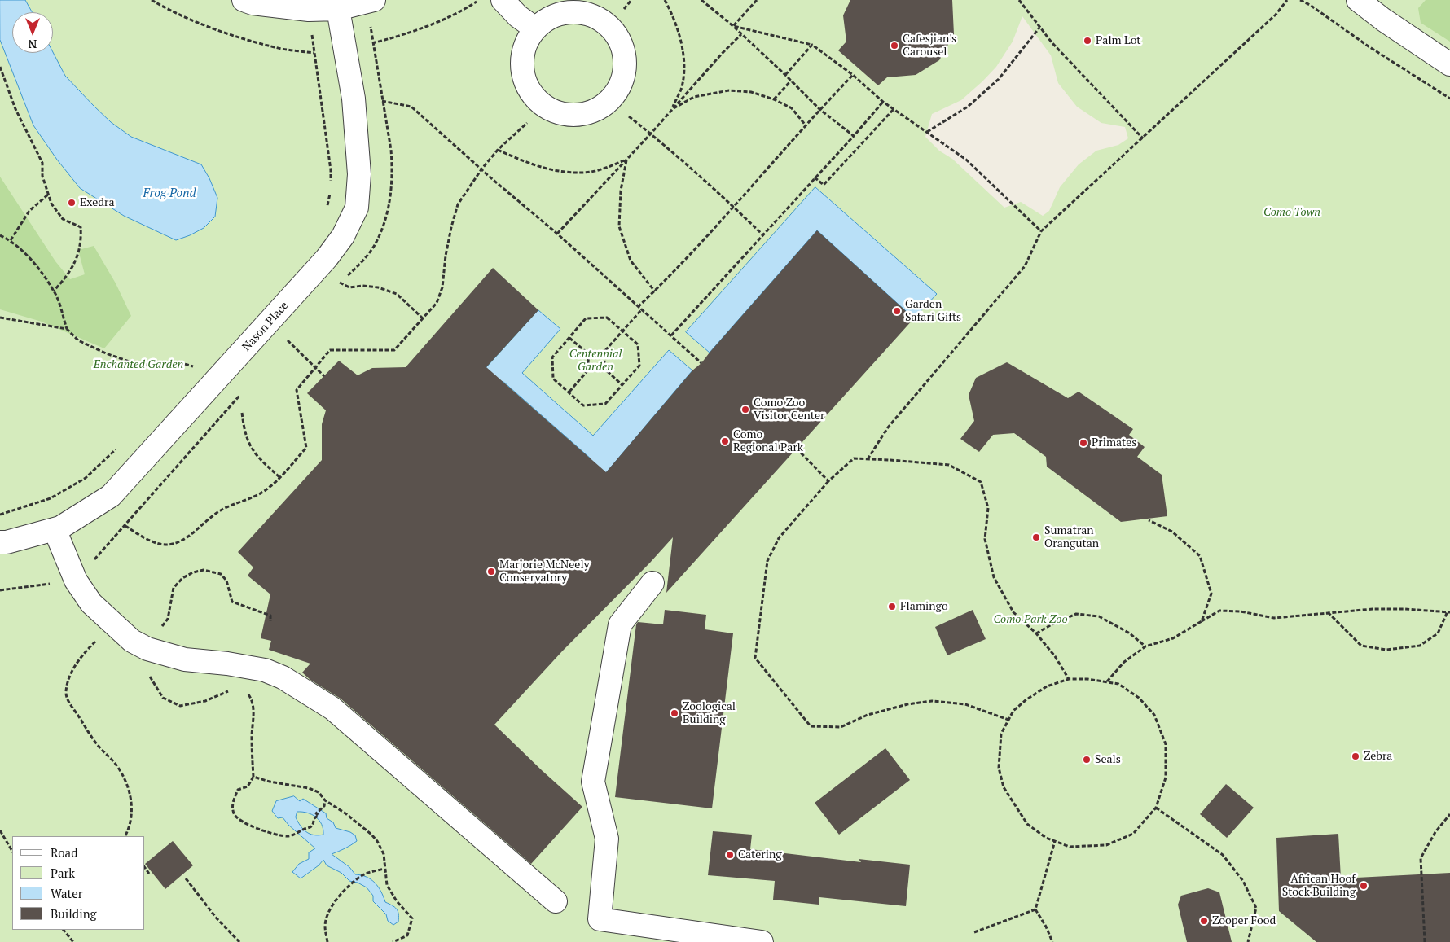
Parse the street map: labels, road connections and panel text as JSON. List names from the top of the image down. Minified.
{"streets":{"street":["Nason Place"]},"water":["Frog Pond"],"parks":["Como Town","Centennial Garden","Enchanted Garden","Como Park Zoo"],"places":["Palm Lot","Cafesjian's Carousel","Exedra","Garden Safari Gifts","Como Zoo Visitor Center","Como Regional Park","Primates","Sumatran Orangutan","Marjorie McNeely Conservatory","Flamingo","Zoological Building","Zebra","Seals","Catering","African Hoof Stock Building","Zooper Food"],"legend":["Road","Park","Water","Building"],"north":"bottom"}
